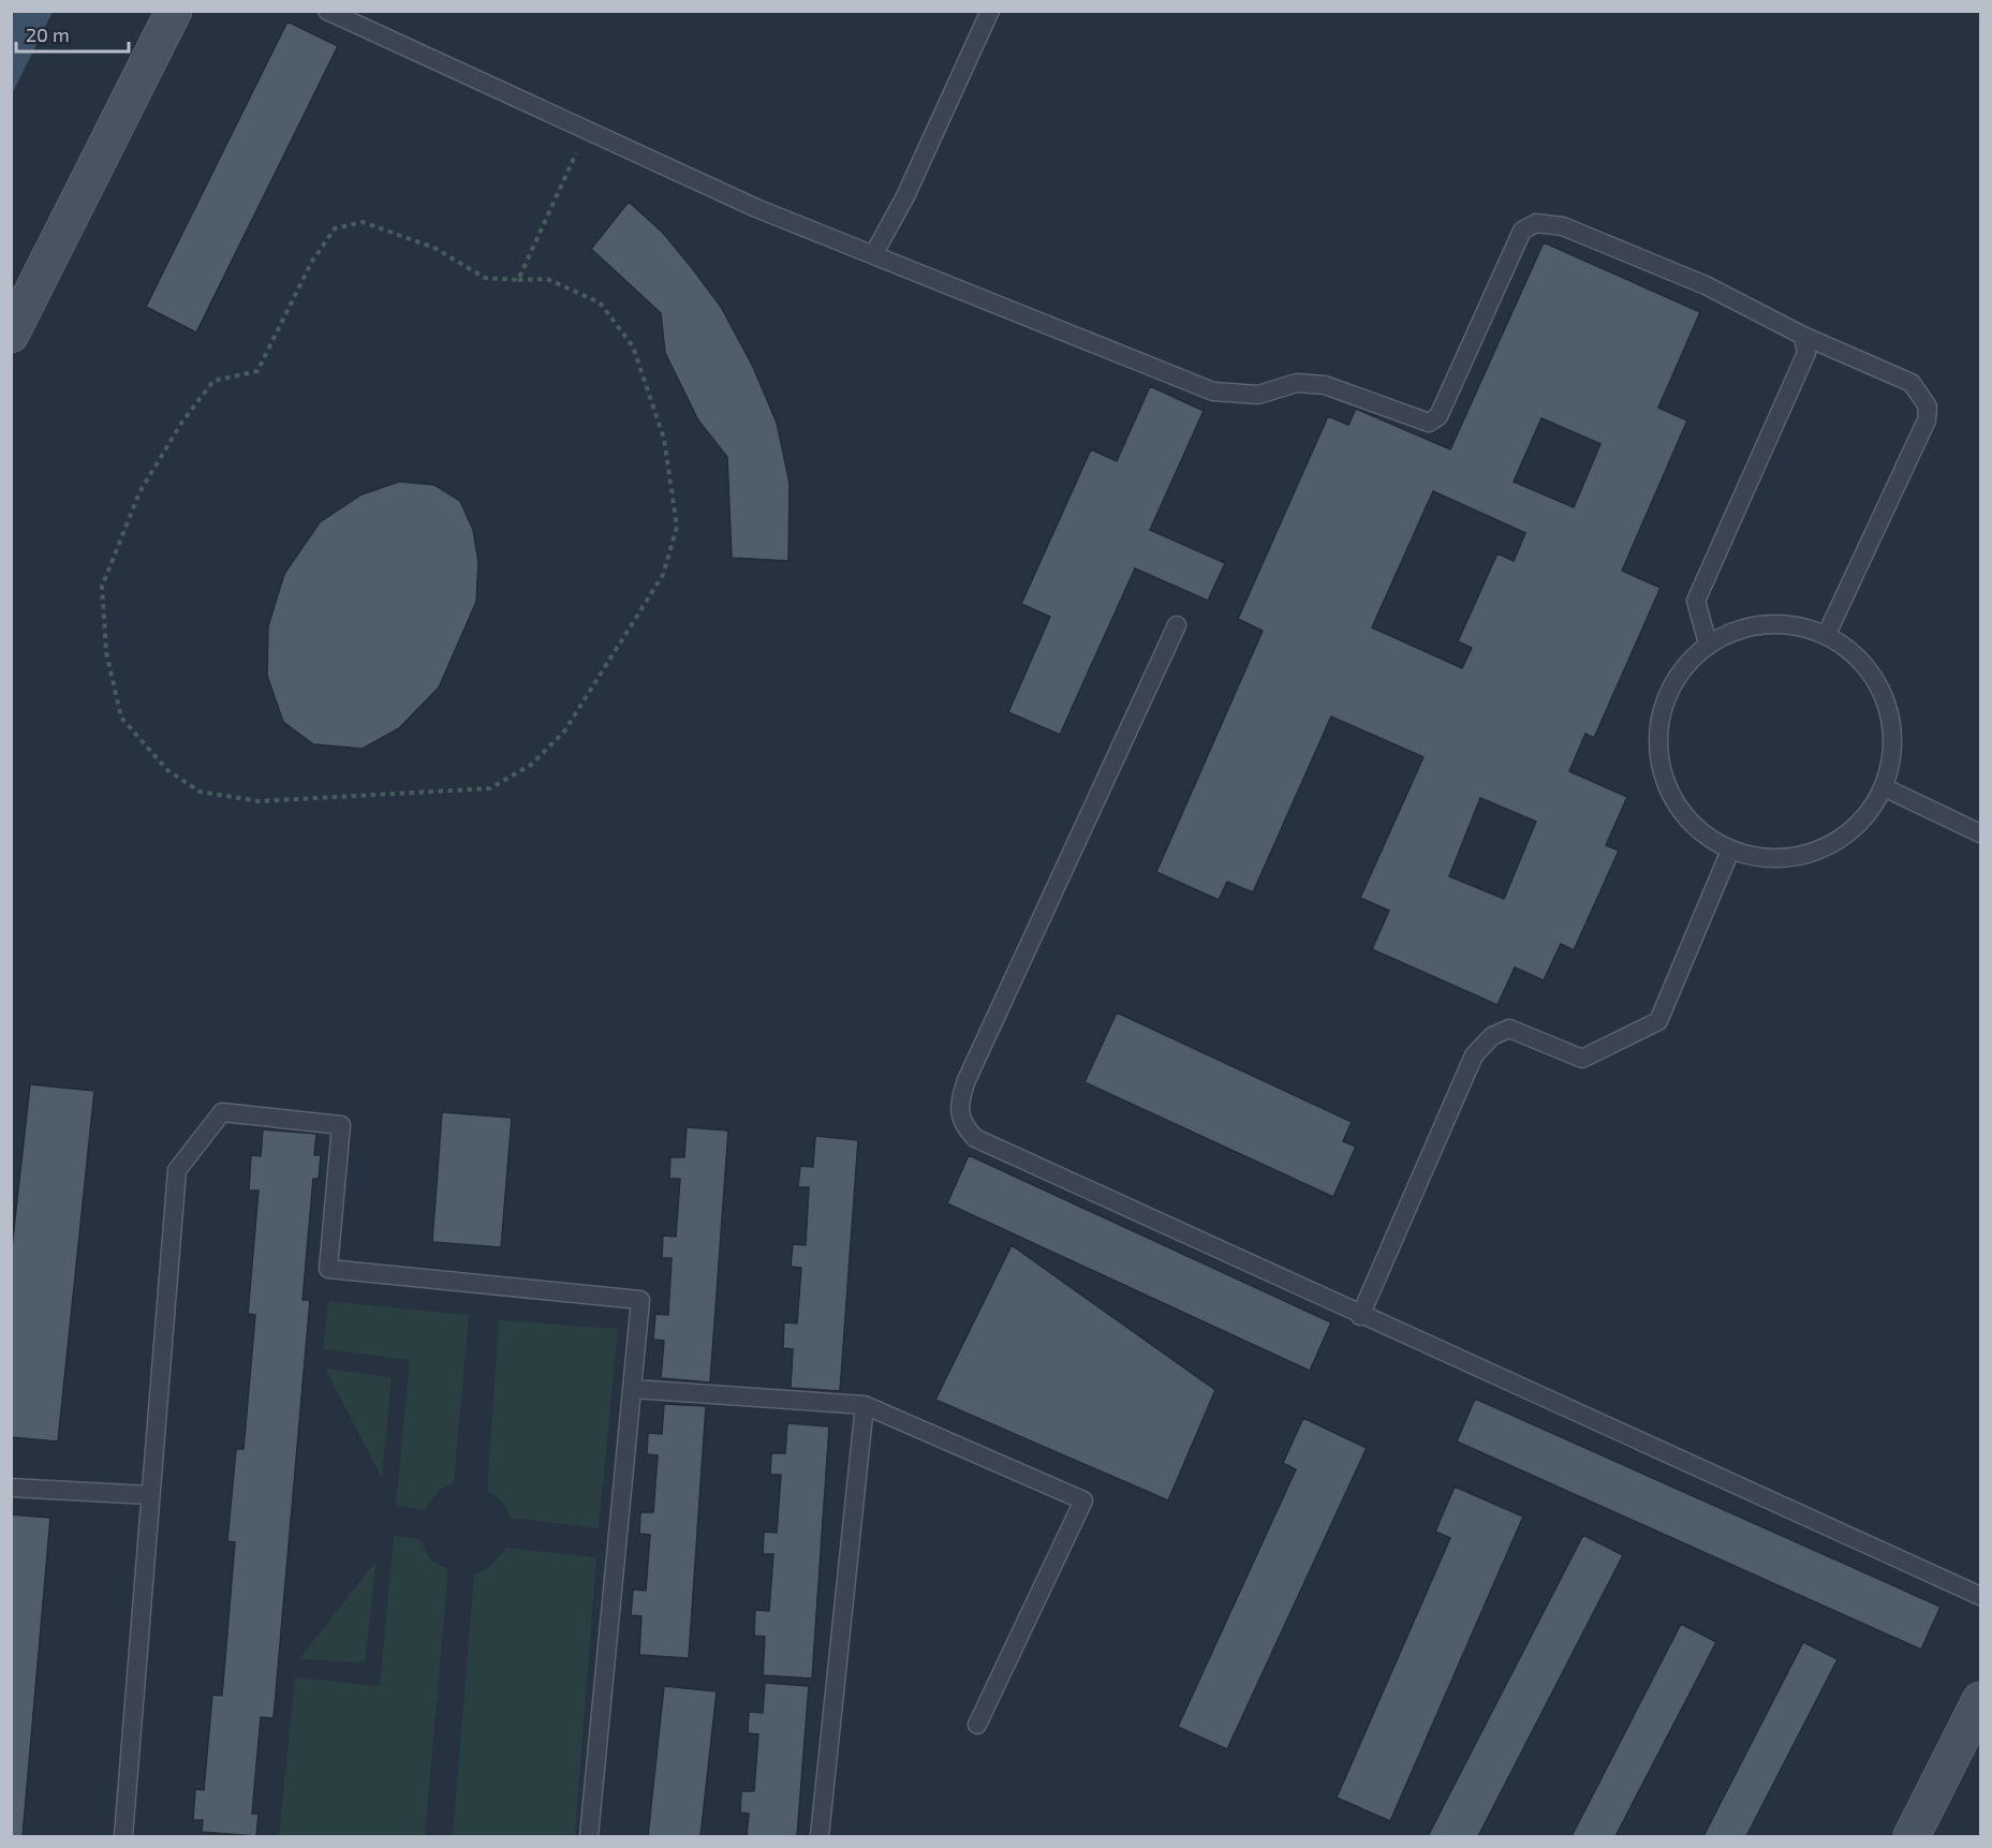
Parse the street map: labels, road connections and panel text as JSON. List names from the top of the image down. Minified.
{"scale_bar":"20 m"}
